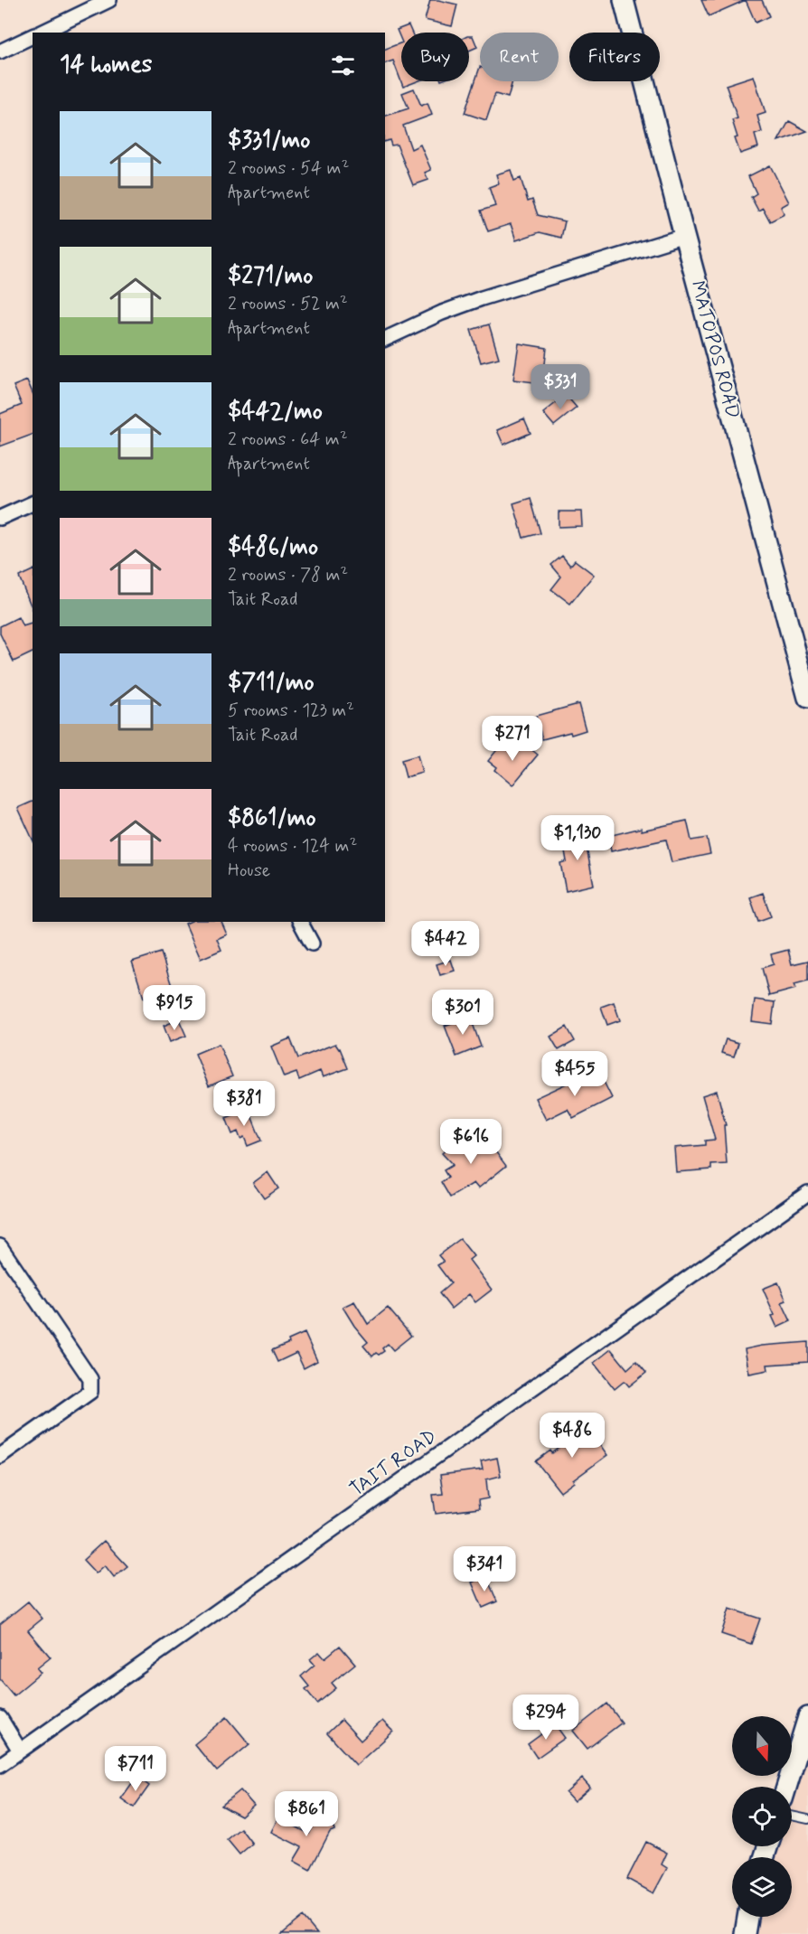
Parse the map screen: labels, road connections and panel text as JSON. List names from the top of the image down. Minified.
{"streets":{"main road":["MATOPOS ROAD"],"street":["TAIT ROAD"]},"north":"bottom","page":{"chip":["Buy","Rent","Filters"],"heading":"14 homes","list":[{"name":"$331/mo","note":"2 rooms · 54 m² · Apartment"},{"name":"$271/mo","note":"2 rooms · 52 m² · Apartment"},{"name":"$442/mo","note":"2 rooms · 64 m² · Apartment"},{"name":"$486/mo","note":"2 rooms · 78 m² · Tait Road"},{"name":"$711/mo","note":"5 rooms · 123 m² · Tait Road"},{"name":"$861/mo","note":"4 rooms · 124 m² · House"}],"price":["$331","$271","$1,130","$442","$915","$301","$455","$381","$616","$486","$341","$294","$711","$861"]}}
